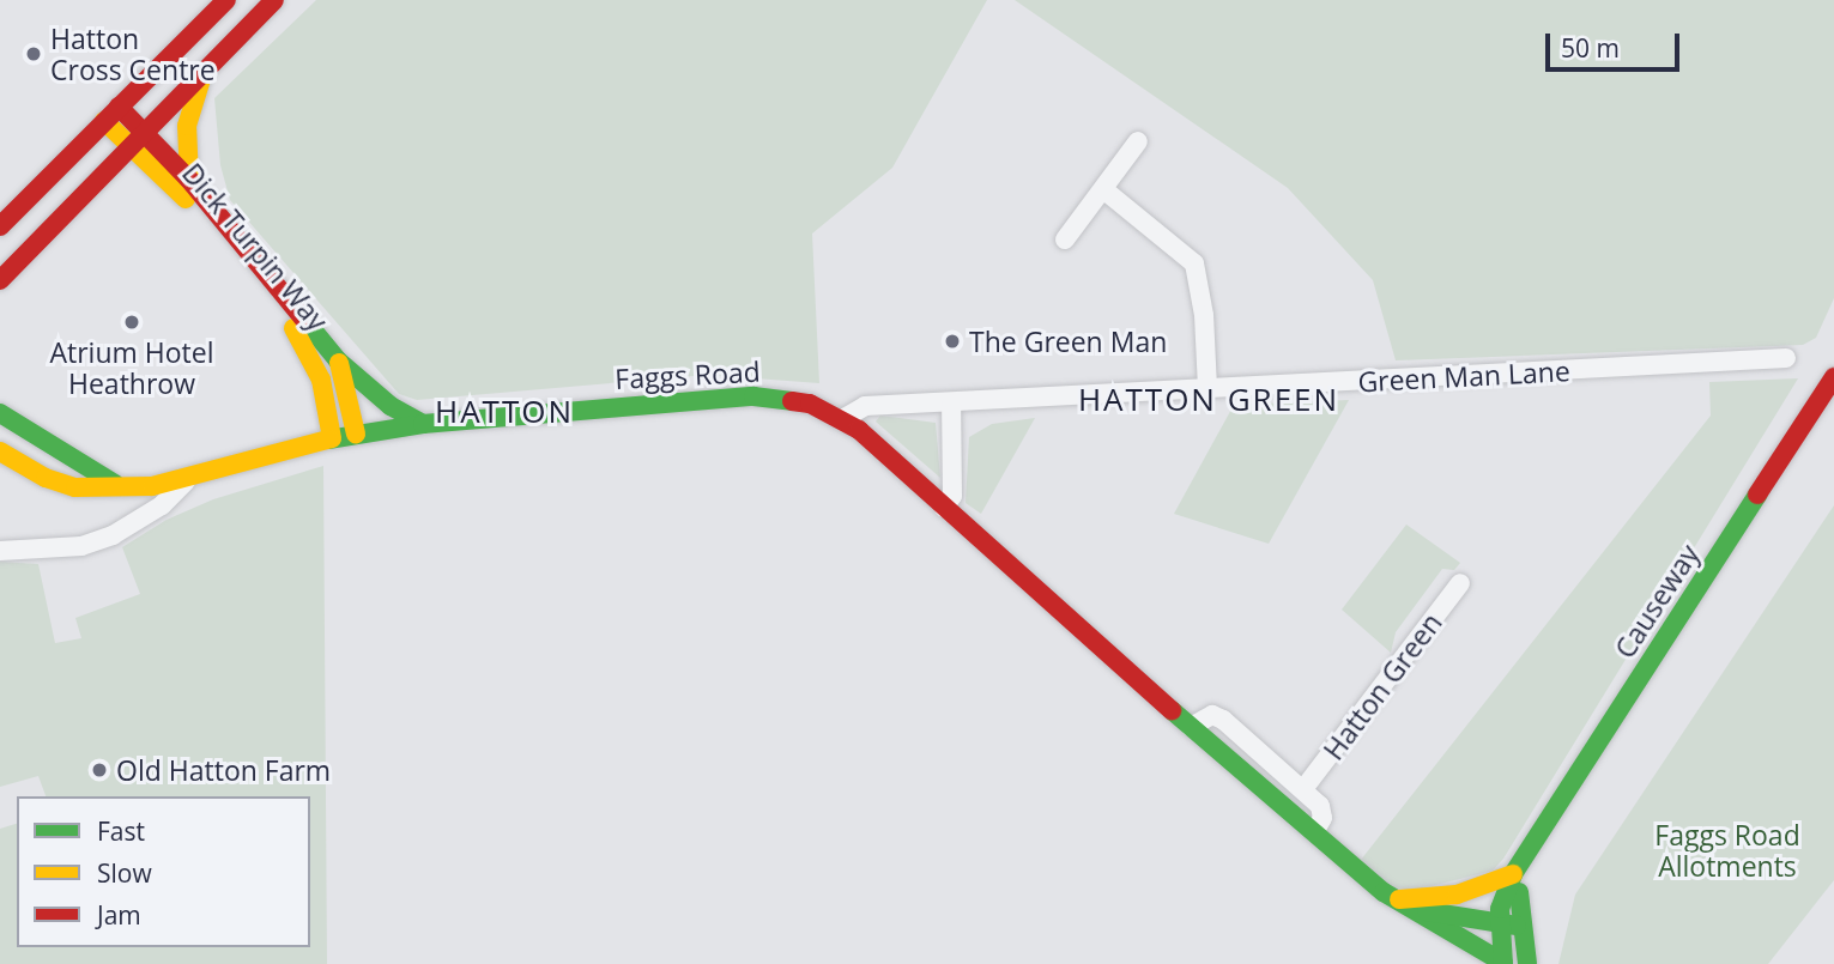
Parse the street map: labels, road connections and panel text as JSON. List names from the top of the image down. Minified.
{"streets":{"main road":["Dick Turpin Way","Faggs Road","Causeway"],"street":["Green Man Lane","Hatton Green"]},"crossings":[["Dick Turpin Way","Faggs Road"],["Faggs Road","Green Man Lane"],["Faggs Road","Causeway"]],"districts":["HATTON GREEN","HATTON"],"parks":["Faggs Road Allotments"],"places":["Hatton Cross Centre","Atrium Hotel Heathrow","The Green Man","Old Hatton Farm"],"legend":["Fast","Slow","Jam"],"scale_bar":"50 m"}
